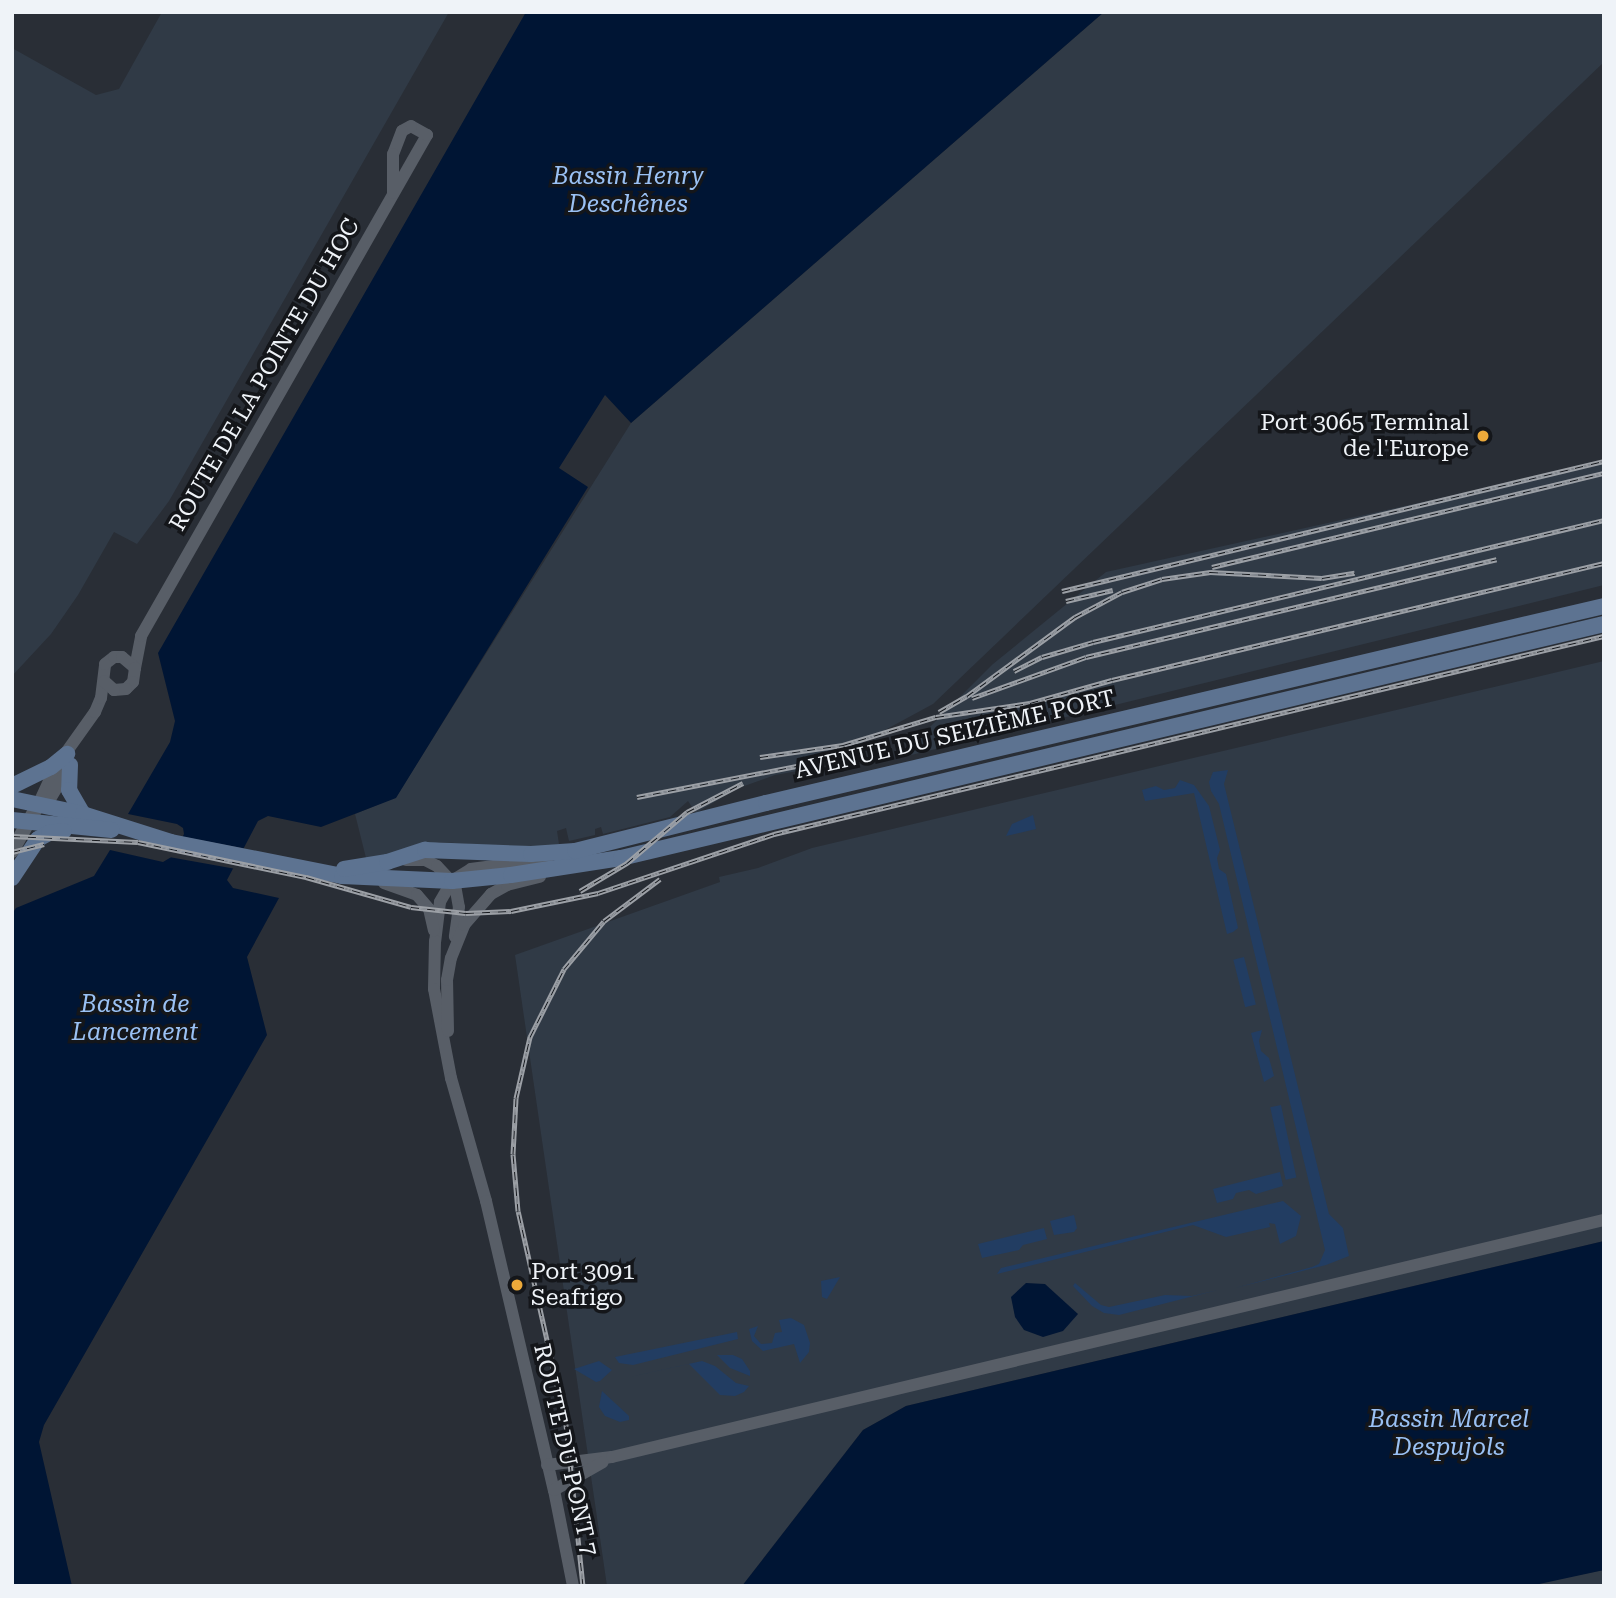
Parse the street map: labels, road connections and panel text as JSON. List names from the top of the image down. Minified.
{"streets":{"main road":["AVENUE DU SEIZIÈME PORT"],"street":["ROUTE DE LA POINTE DU HOC","ROUTE DU PONT 7"]},"water":["Bassin Henry Deschênes","Bassin de Lancement","Bassin Marcel Despujols"],"places":["Port 3065 Terminal de l'Europe","Port 3091 Seafrigo"]}
